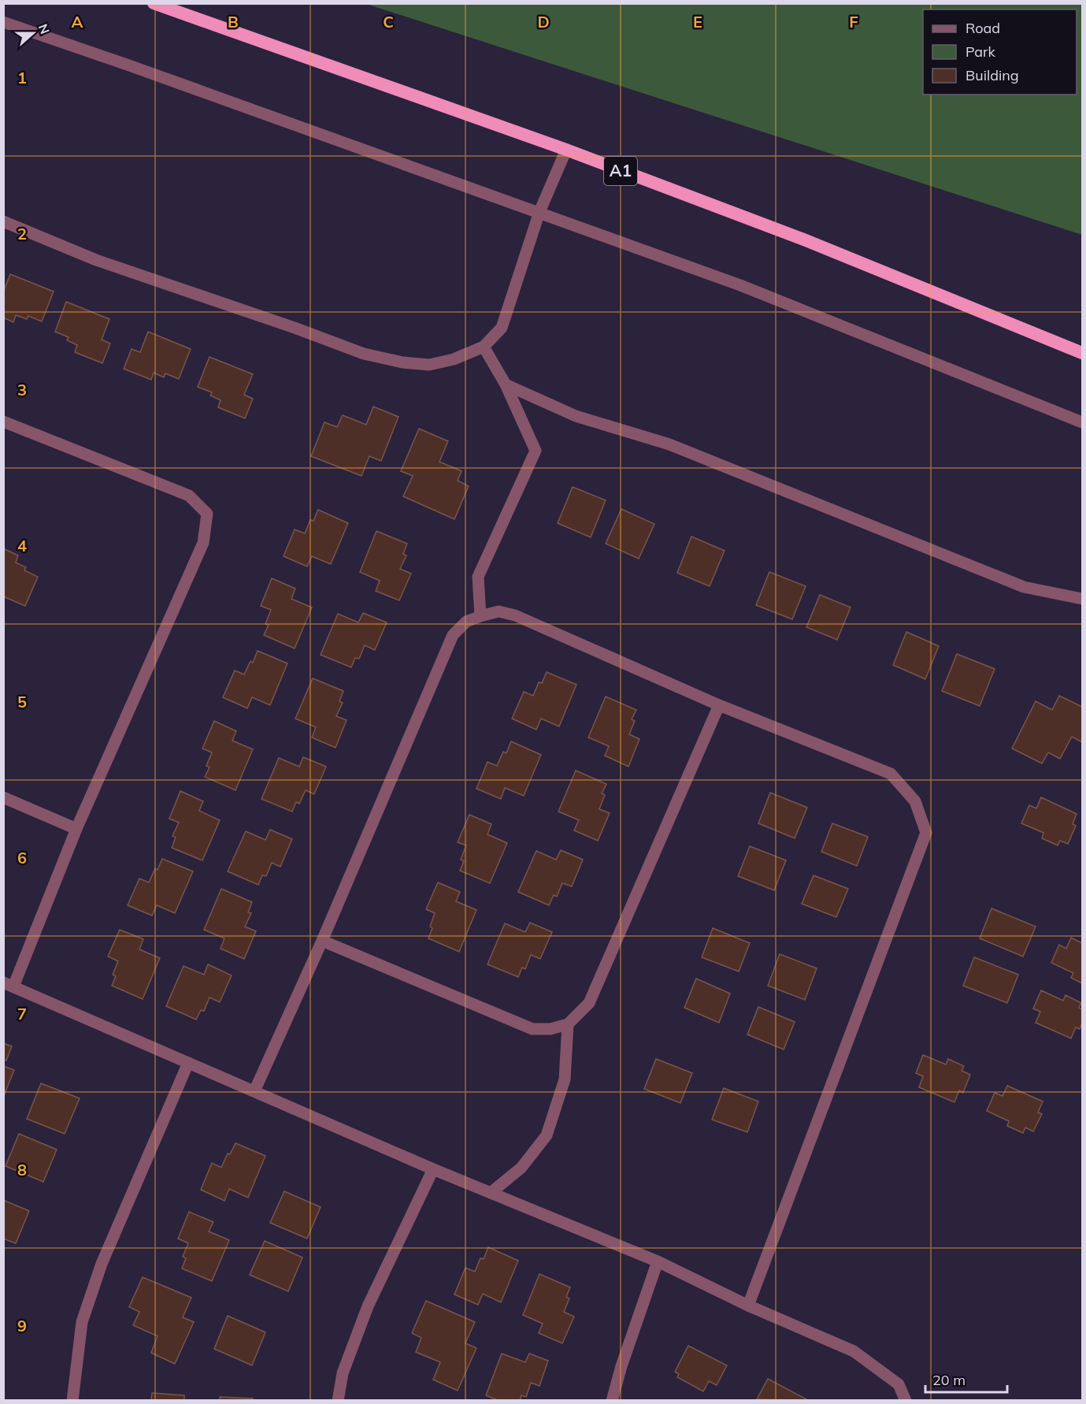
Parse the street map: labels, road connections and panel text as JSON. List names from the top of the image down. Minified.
{"streets":{"highway":["A1"]},"legend":["Road","Park","Building"],"scale_bar":"20 m","north":"right","grid":{"columns":["A","B","C","D","E","F"],"rows":["1","2","3","4","5","6","7","8","9"]}}
